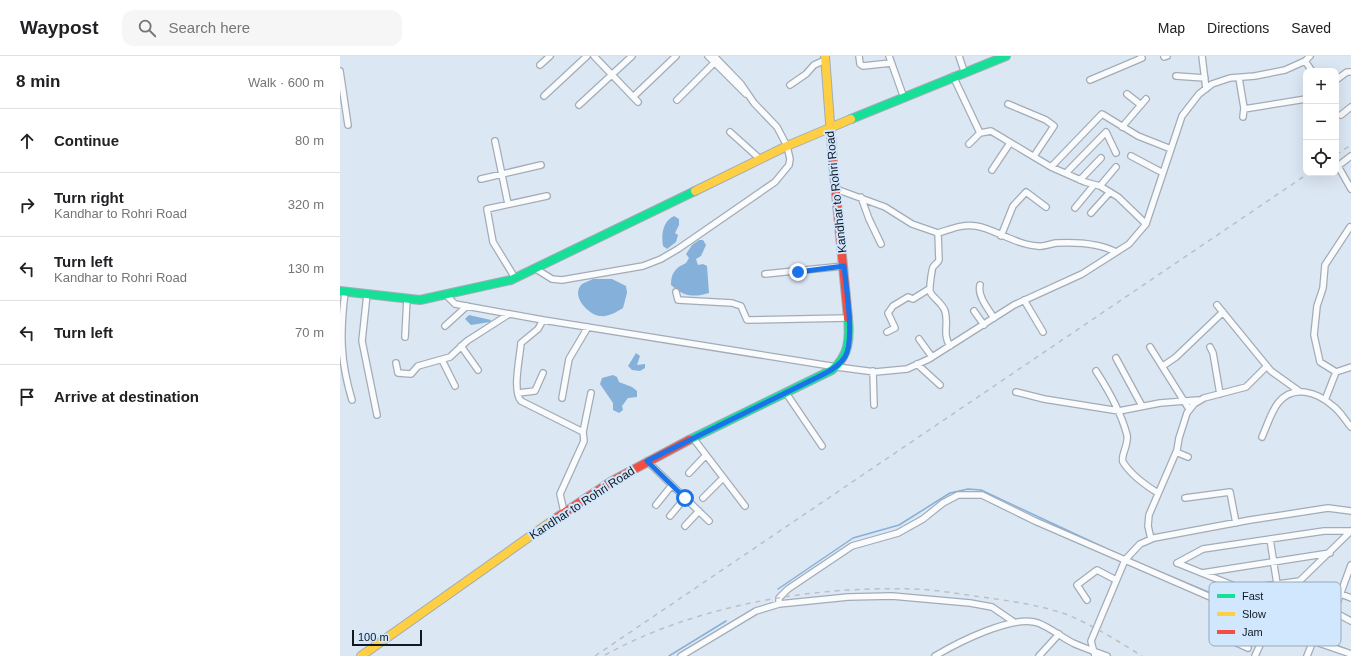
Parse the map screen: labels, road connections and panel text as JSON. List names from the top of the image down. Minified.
{"streets":{"street":["Kandhar to Rohri Road"]},"legend":["Fast","Slow","Jam"],"scale_bar":"100 m","page":{"header":"Waypost","search":"Search here","nav":["Map","Directions","Saved"],"heading":["8 min","Walk · 600 m"],"map_buttons":["+","−"],"list":[["Continue","80 m"],["Turn right","Kandhar to Rohri Road","320 m"],["Turn left","Kandhar to Rohri Road","130 m"],["Turn left","70 m"],"Arrive at destination"],"scale":"100 m"}}
